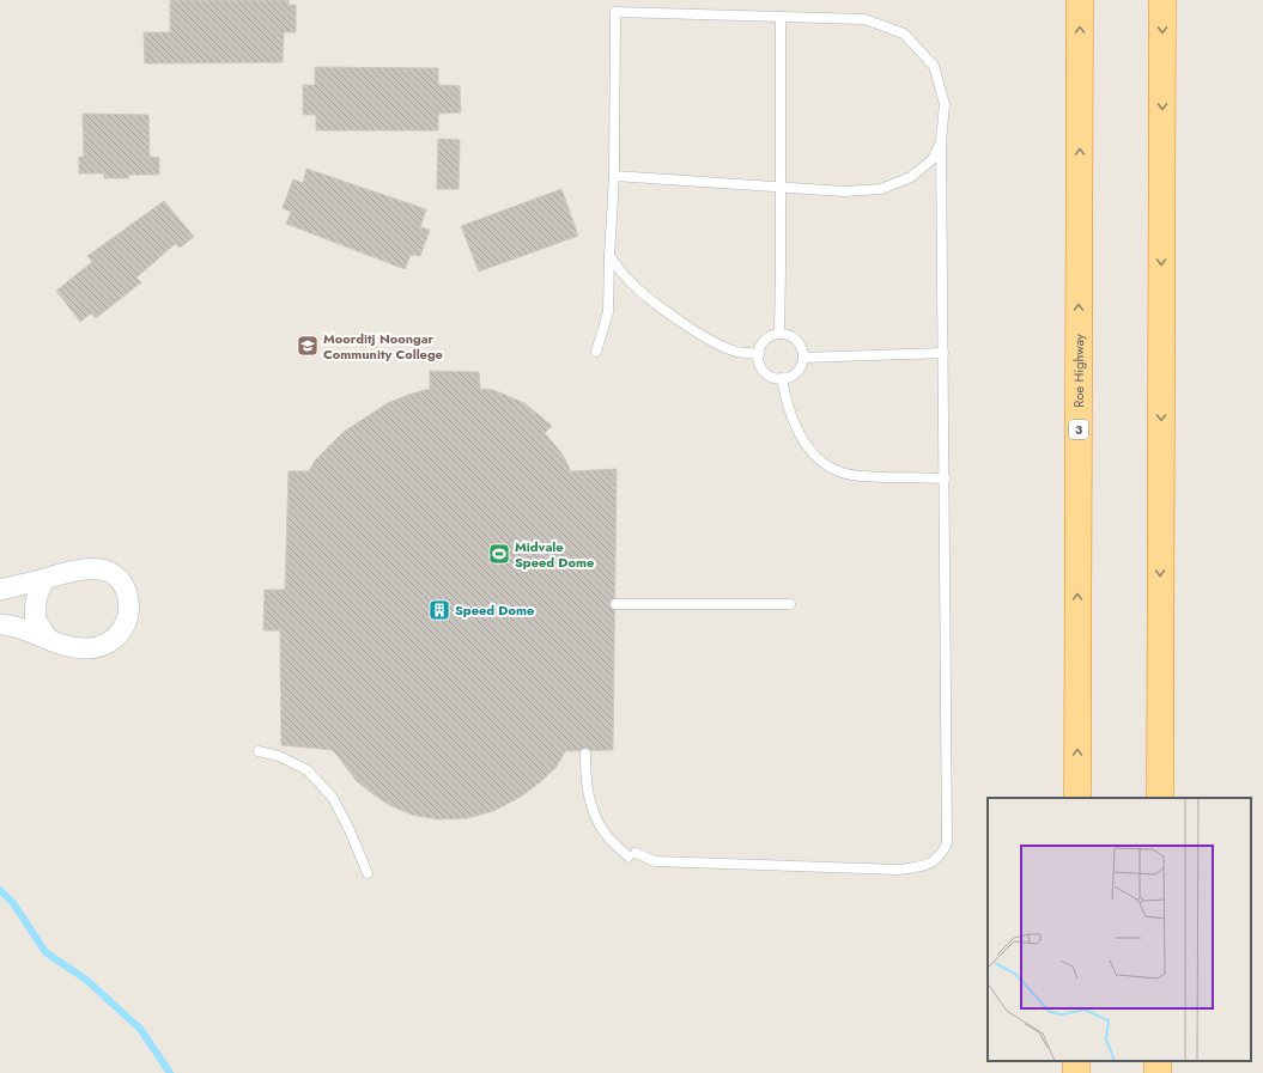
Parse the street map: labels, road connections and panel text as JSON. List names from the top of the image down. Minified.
{"streets":{"highway":["Roe Highway","3"]},"places":{"school or university":["Moorditj Noongar Community College"],"sports":["Midvale Speed Dome"],"building":["Speed Dome"]}}
